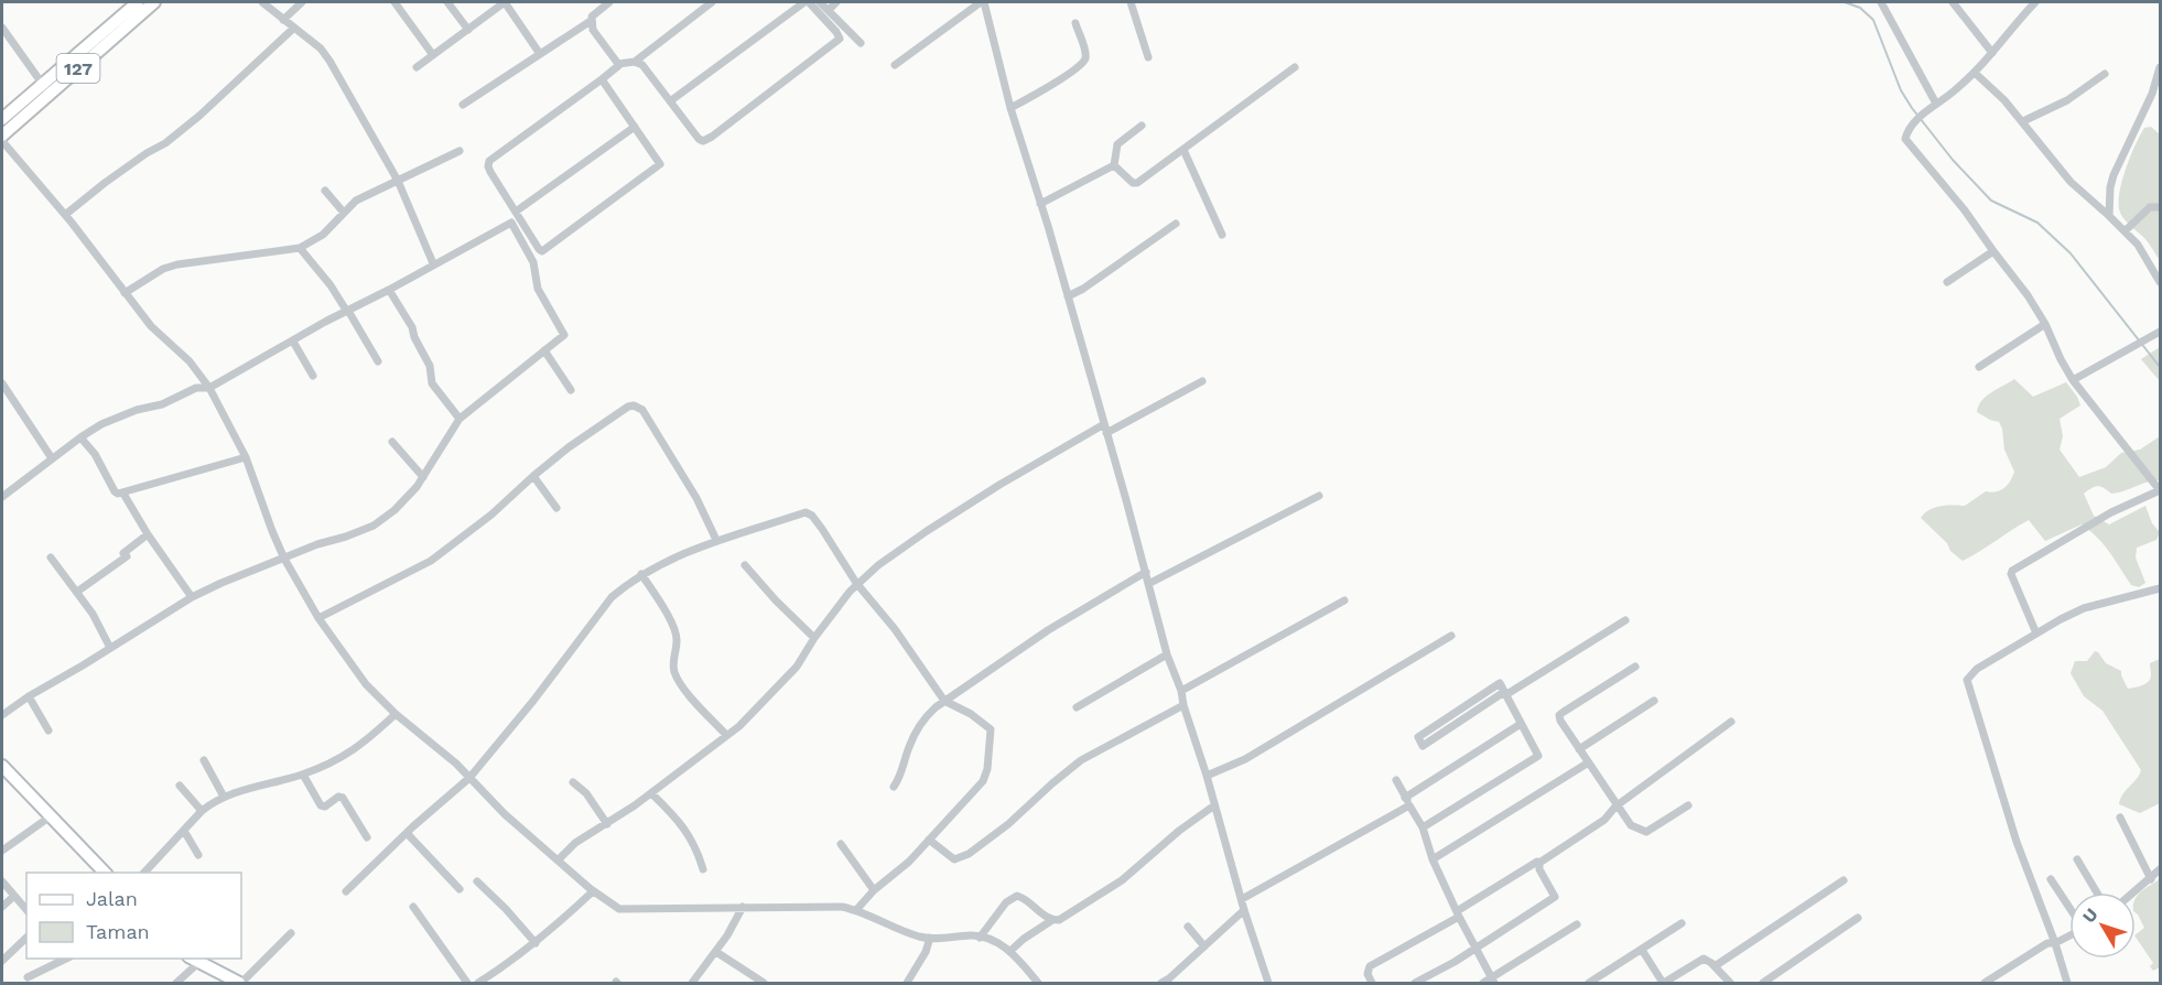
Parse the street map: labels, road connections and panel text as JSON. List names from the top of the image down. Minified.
{"streets":{"main road":["127"]},"legend":["Jalan","Taman"],"north":"top left"}
